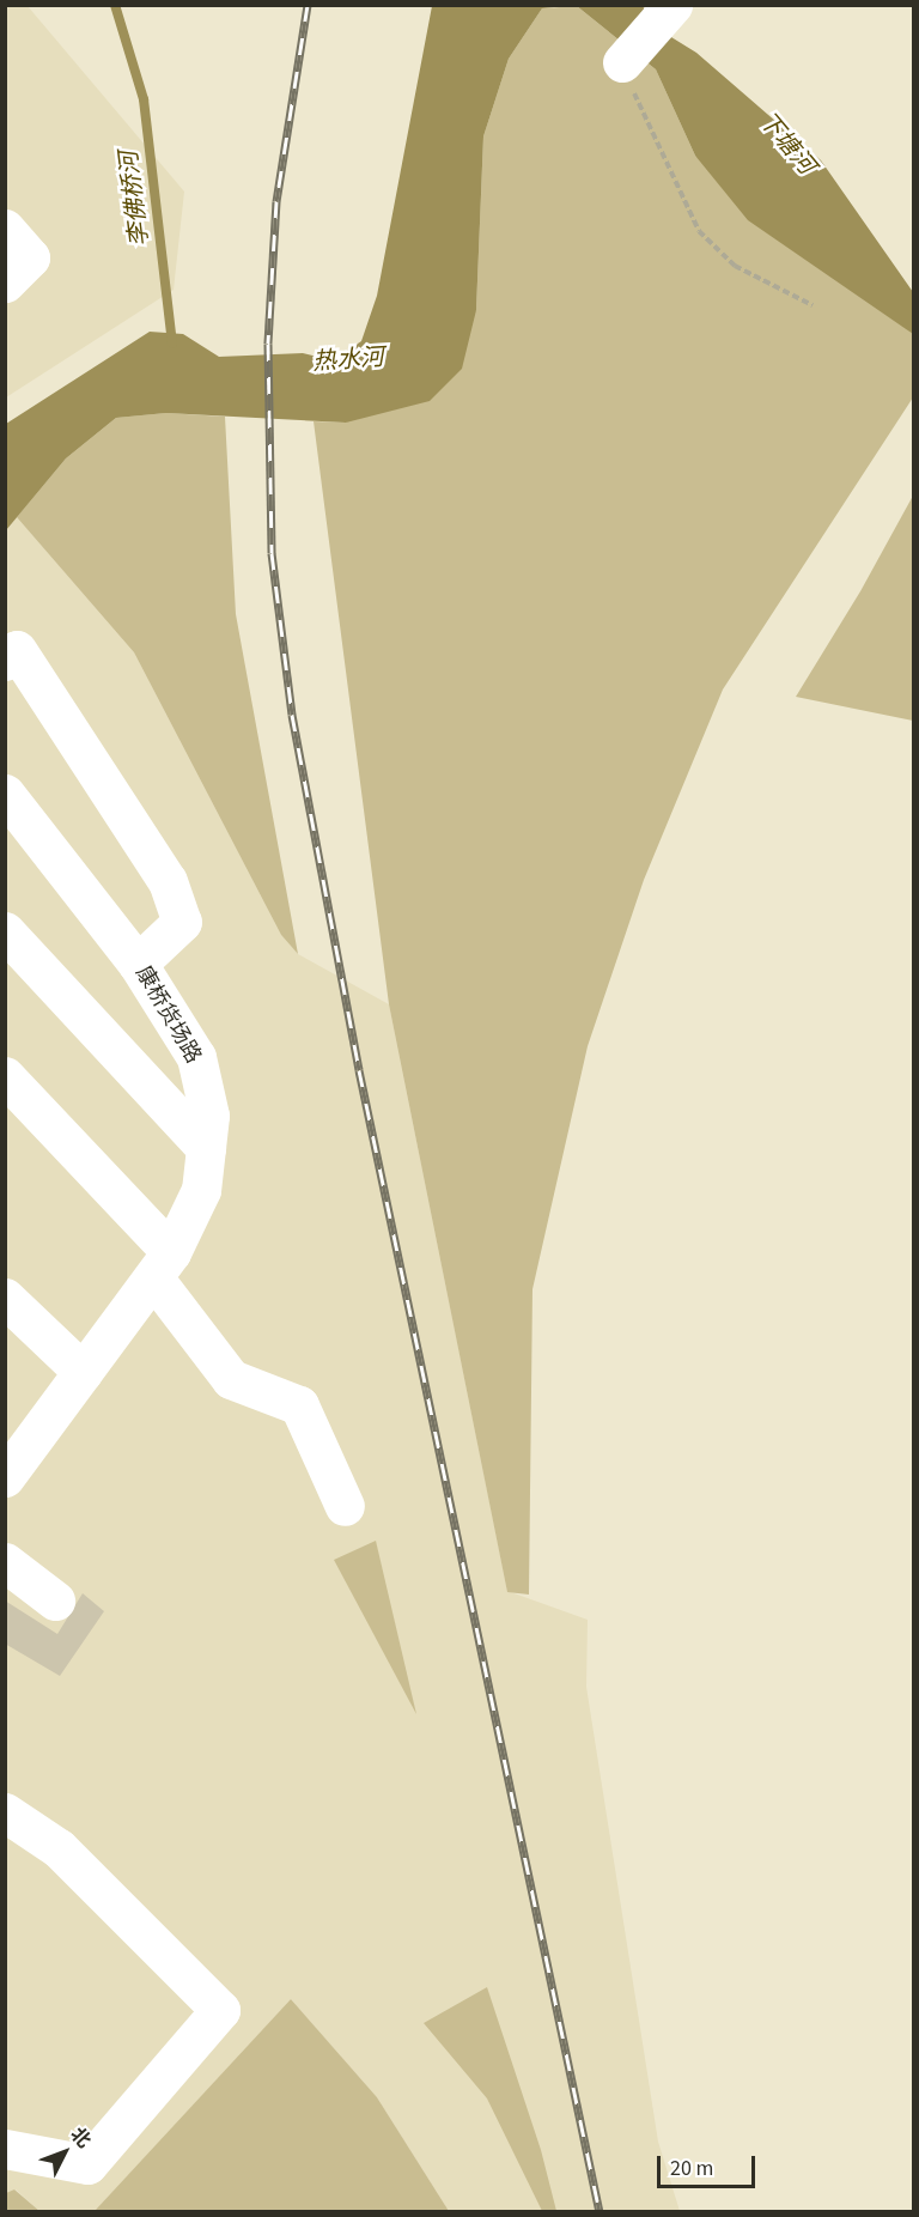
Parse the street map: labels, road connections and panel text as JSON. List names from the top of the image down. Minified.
{"streets":{"street":["康桥货场路"]},"water":["下塘河","李佛桥河","热水河"],"scale_bar":"20 m","north":"top right"}
